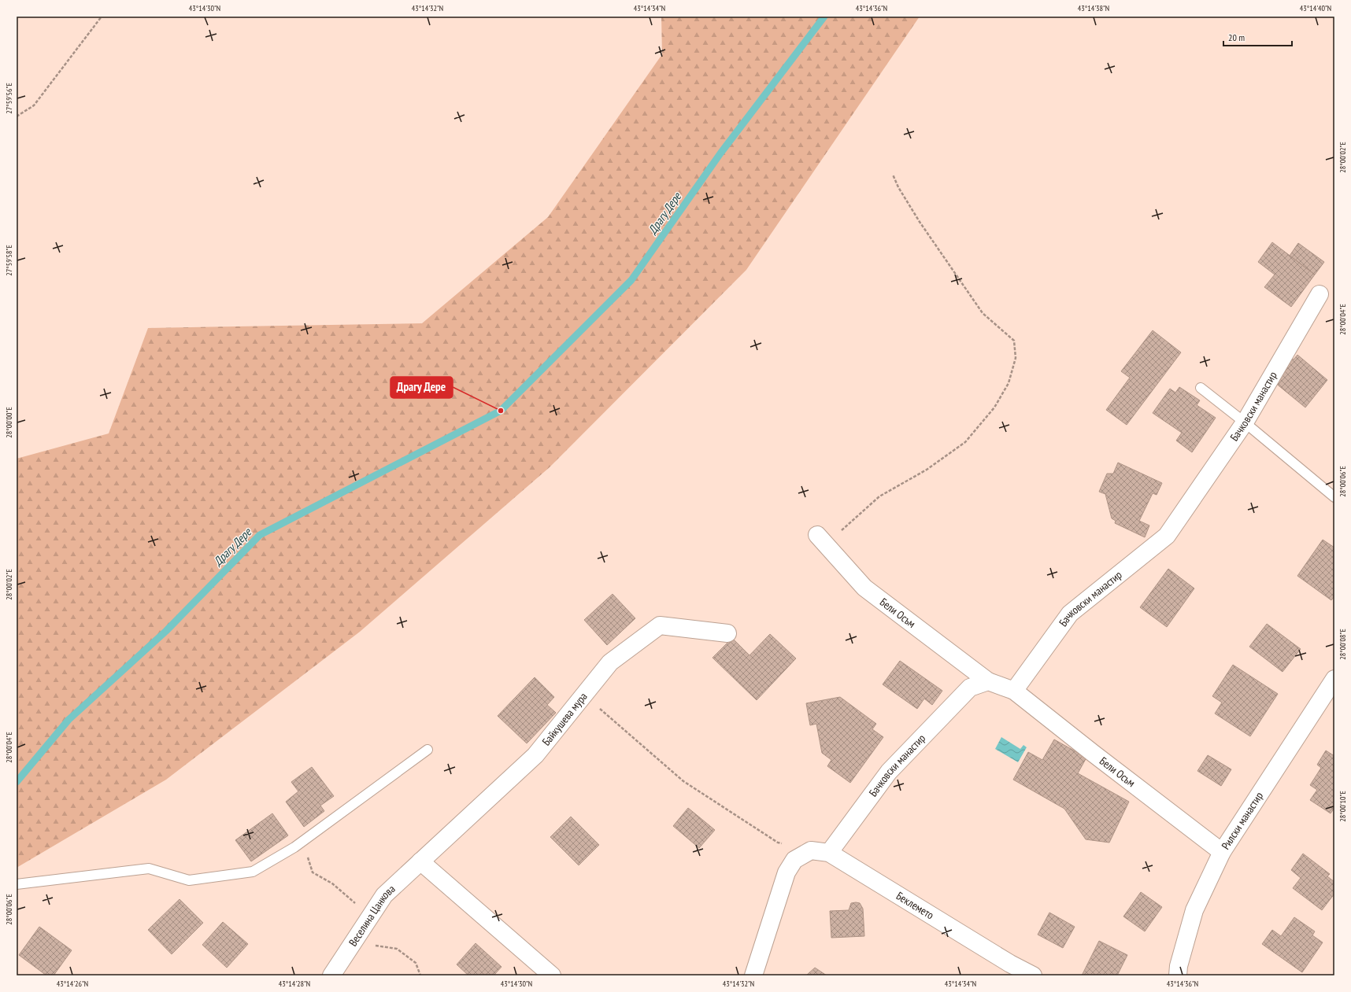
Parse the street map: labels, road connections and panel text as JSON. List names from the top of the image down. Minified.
{"streets":{"street":["Бачковски манастир","Бели Осъм","Байкушева мура","Рилски манастир","Беклемето","Веселина Цанкова"]},"crossings":[["Бачковски манастир","Бели Осъм"],["Бачковски манастир","Беклемето"],["Бели Осъм","Рилски манастир"],["Байкушева мура","Веселина Цанкова"]],"water":["Драгу Дере"],"places":["Драгу Дере"],"scale_bar":"20 m","coordinates":["43°14'30\"N","43°14'32\"N","43°14'34\"N","43°14'36\"N","43°14'38\"N","43°14'40\"N","27°59'56\"E","28°00'02\"E","27°59'58\"E","28°00'04\"E","28°00'00\"E","28°00'06\"E","28°00'08\"E","28°00'10\"E","43°14'26\"N","43°14'28\"N"]}
